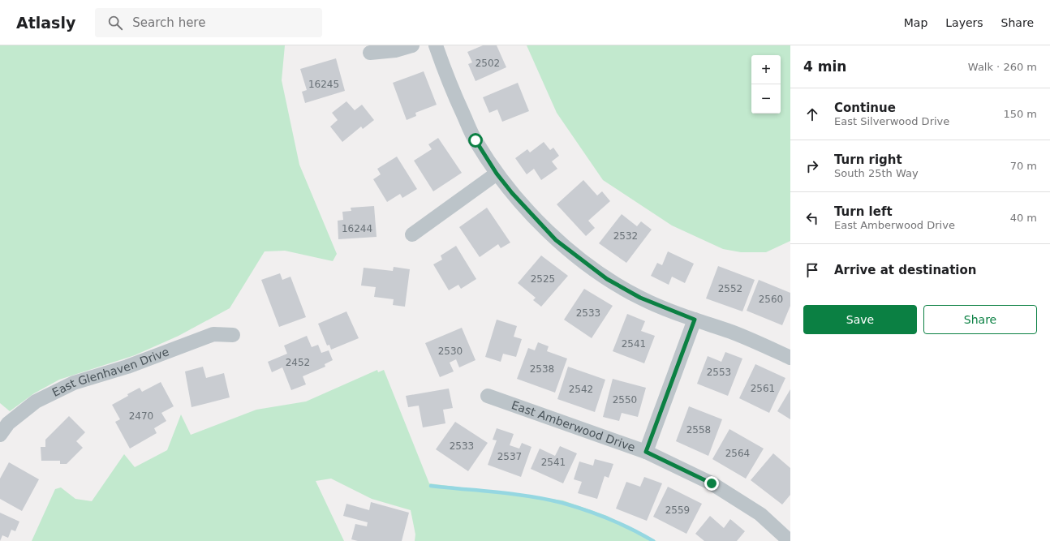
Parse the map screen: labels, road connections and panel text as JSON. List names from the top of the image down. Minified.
{"streets":{"street":["East Glenhaven Drive","East Amberwood Drive"]},"house_numbers":["2502","16245","16244","2532","2525","2552","2560","2533","2541","2530","2452","2538","2553","2561","2542","2550","2470","2558","2533","2564","2537","2541","2559"],"page":{"header":"Atlasly","search":"Search here","nav":["Map","Layers","Share"],"heading":["4 min","Walk · 260 m"],"map_buttons":["+","−"],"list":[["Continue","East Silverwood Drive","150 m"],["Turn right","South 25th Way","70 m"],["Turn left","East Amberwood Drive","40 m"],"Arrive at destination"],"buttons":["Save","Share"]}}
